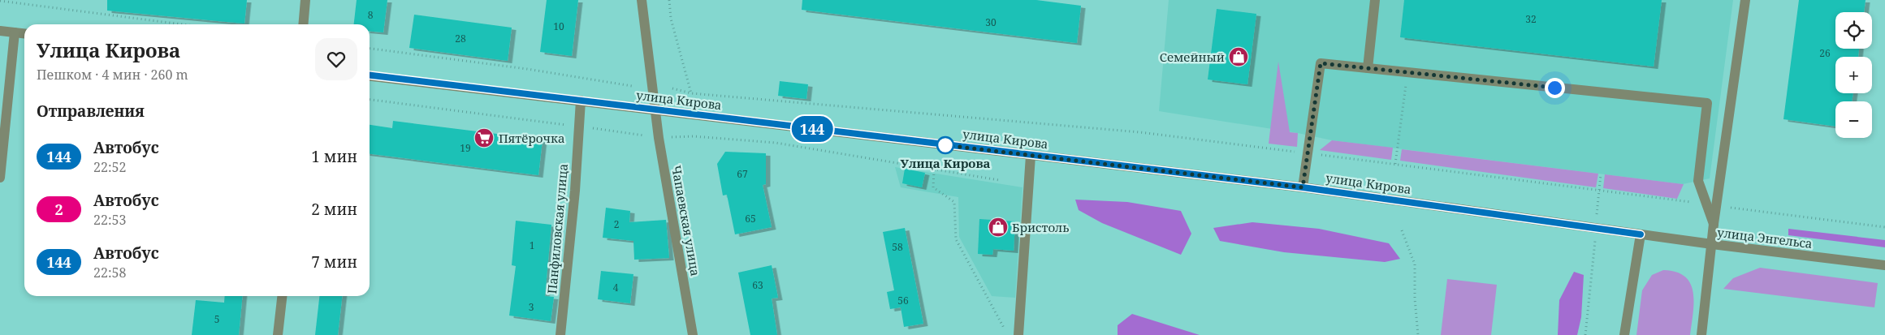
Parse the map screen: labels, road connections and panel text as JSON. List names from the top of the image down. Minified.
{"streets":{"street":["улица Кирова","Чапаевская улица","Панфиловская улица","улица Энгельса"]},"crossings":[["улица Кирова","Чапаевская улица"],["улица Кирова","Панфиловская улица"],["улица Кирова","улица Энгельса"]],"places":{"shop":["Семейный","Бристоль"],"supermarket":["Пятёрочка"],"other":["Улица Кирова"]},"lines":["bus line 144"],"house_numbers":["8","32","30","10","28","26","19","67","65","2","1","58","63","4","56","3","5"],"page":{"on_map":"144","map_buttons":["+","−"],"heading":[["Улица Кирова","Пешком · 4 мин · 260 m"],"Отправления"],"list":[{"mark":"144","name":"Автобус","note":"22:52","value":"1 мин"},{"mark":"2","name":"Автобус","note":"22:53","value":"2 мин"},{"mark":"144","name":"Автобус","note":"22:58","value":"7 мин"}]}}
